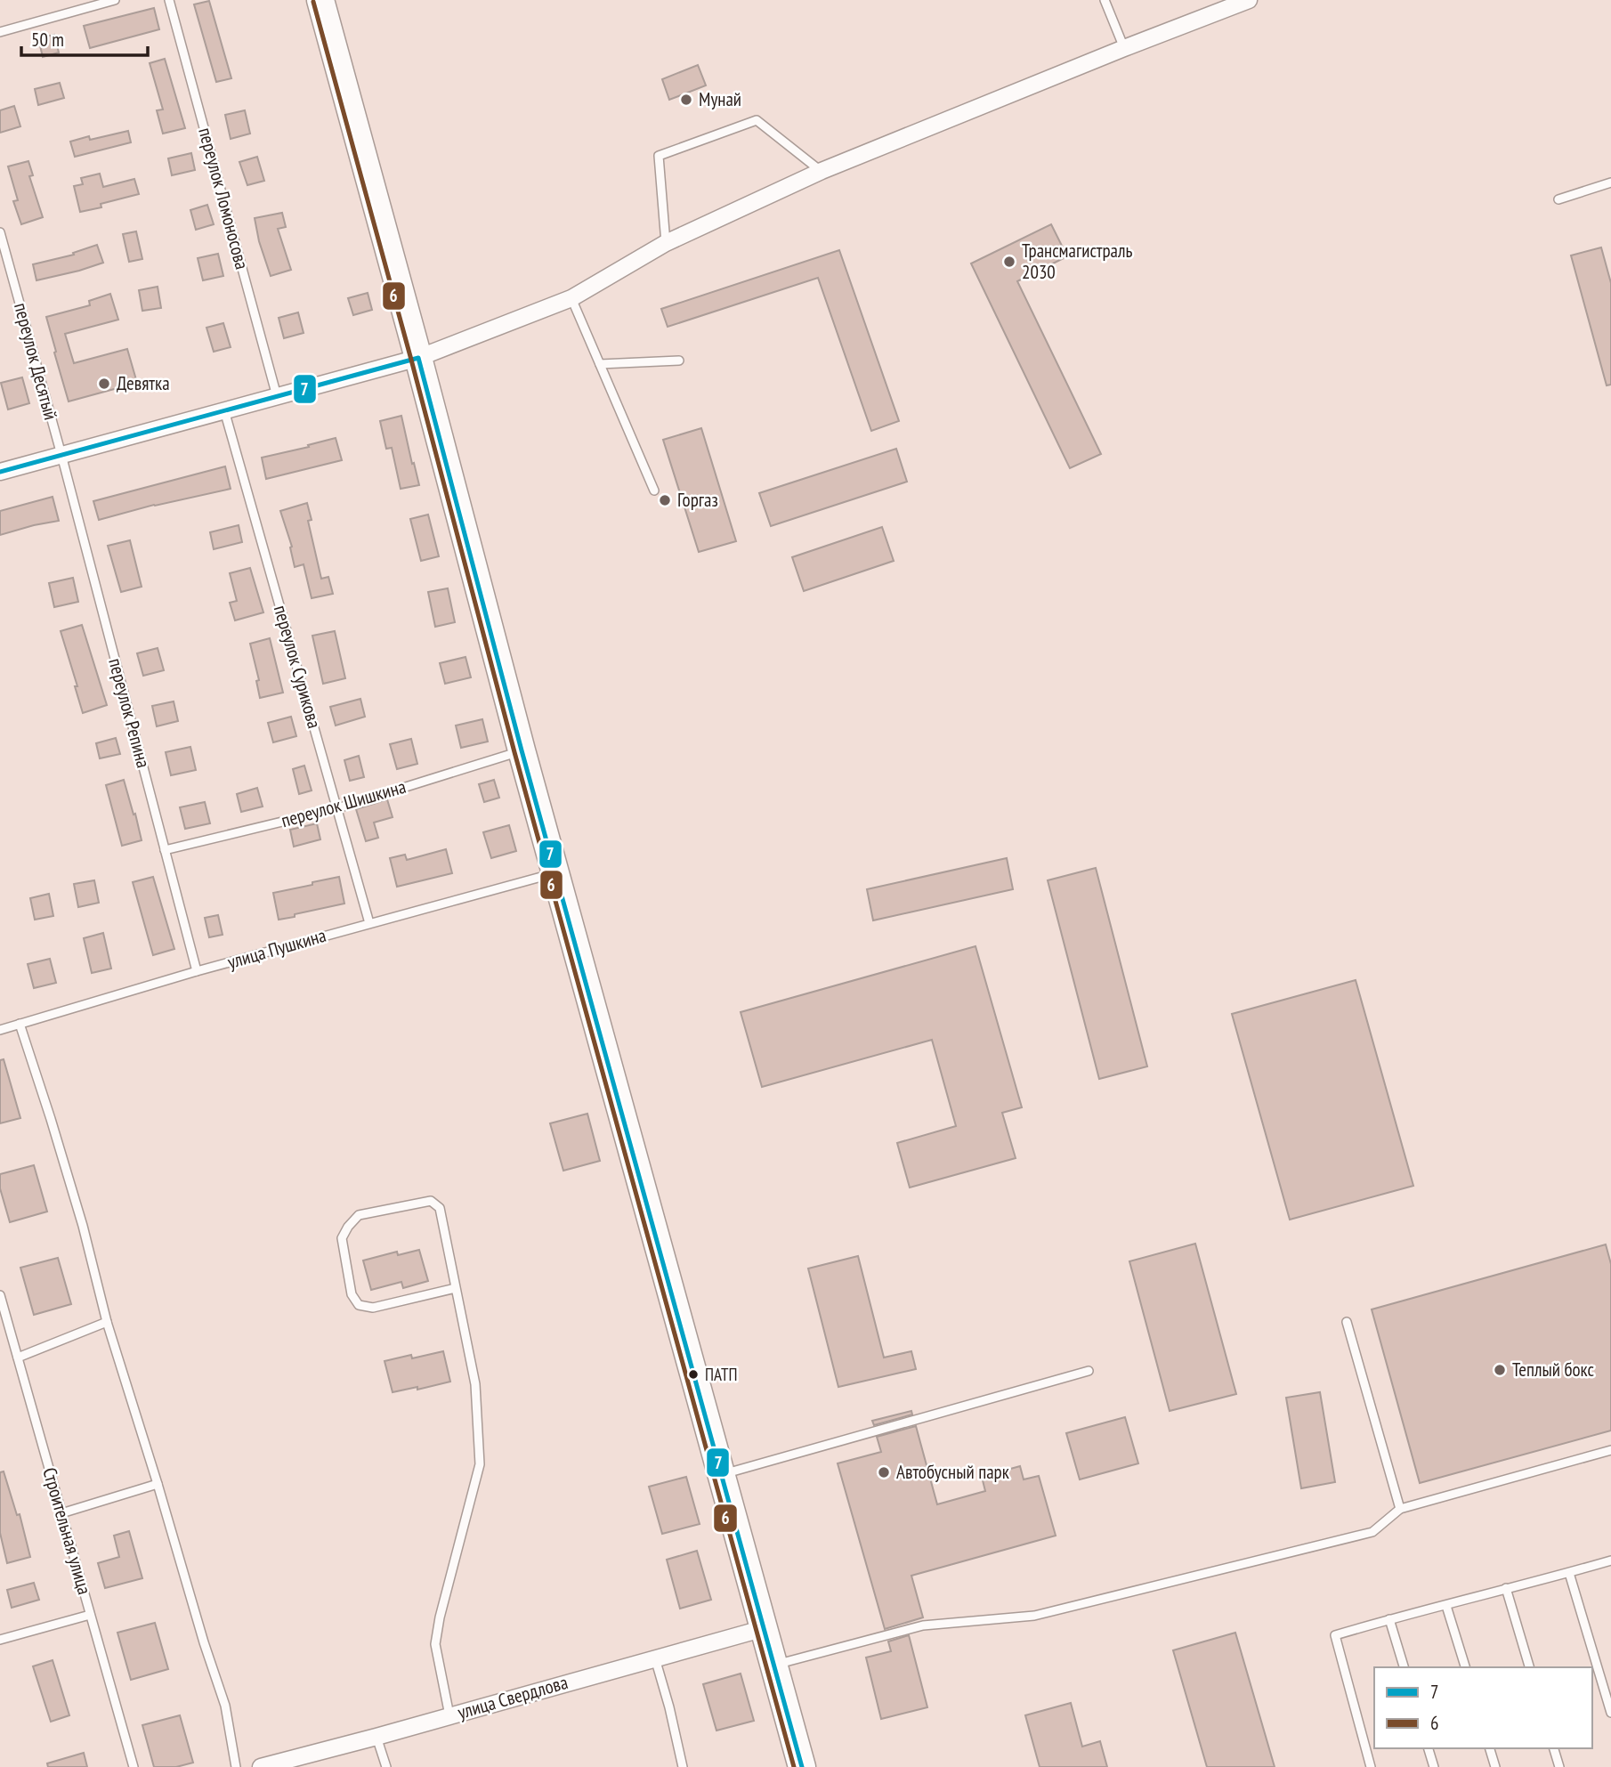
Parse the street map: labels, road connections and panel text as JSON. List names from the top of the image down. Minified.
{"streets":{"street":["улица Свердлова"],"lane":["переулок Ломоносова","переулок Десятый","переулок Сурикова","переулок Репина","переулок Шишкина","улица Пушкина","Строительная улица"]},"crossings":[["переулок Десятый","переулок Репина"],["переулок Сурикова","переулок Шишкина"],["переулок Сурикова","улица Пушкина"],["переулок Репина","переулок Шишкина"],["переулок Репина","улица Пушкина"]],"places":["Мунай","Трансмагистраль 2030","Девятка","Горгаз","Теплый бокс","ПАТП","Автобусный парк"],"lines":["transit line 6","transit line 7"],"legend":["7","6"],"scale_bar":"50 m"}
